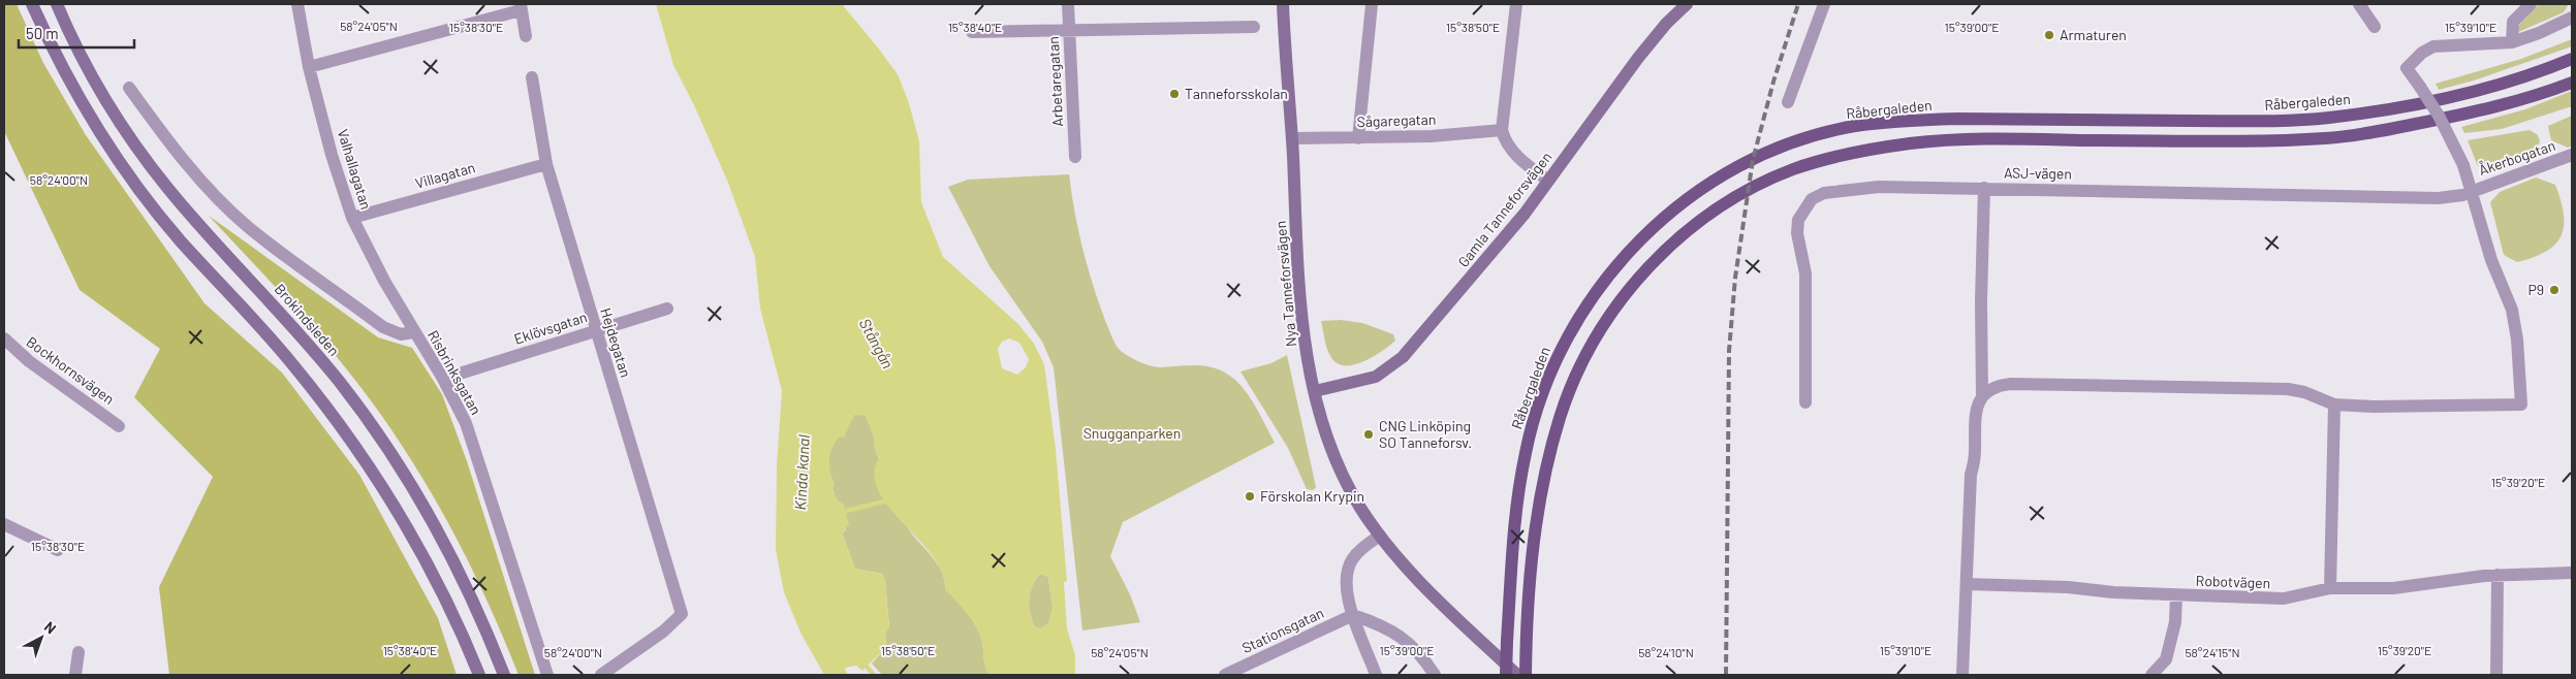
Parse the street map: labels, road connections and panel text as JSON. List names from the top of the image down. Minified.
{"streets":{"main road":["Råbergaleden","Gamla Tanneforsvägen","Nya Tanneforsvägen","Brokindsleden"],"street":["Arbetaregatan","Sågaregatan","Åkerbogatan","Valhallagatan","ASJ-vägen","Villagatan","Eklövsgatan","Hejdegatan","Bockhornsvägen","Risbrinksgatan","Robotvägen","Stationsgatan"]},"crossings":[["Sågaregatan","Nya Tanneforsvägen"],["Åkerbogatan","ASJ-vägen"],["Valhallagatan","Villagatan"],["Valhallagatan","Risbrinksgatan"],["Villagatan","Hejdegatan"],["Gamla Tanneforsvägen","Nya Tanneforsvägen"],["Eklövsgatan","Hejdegatan"],["Eklövsgatan","Risbrinksgatan"]],"water":["Stångån","Kinda kanal"],"parks":["Snugganparken"],"places":["Armaturen","Tanneforsskolan","P9","CNG Linköping SO Tanneforsv.","Förskolan Krypin"],"scale_bar":"50 m","north":"top right","coordinates":["58°24'05\"N","15°39'00\"E","15°39'10\"E","15°38'30\"E","15°38'50\"E","15°38'40\"E","58°24'00\"N","15°39'20\"E","58°24'10\"N","58°24'15\"N"]}
